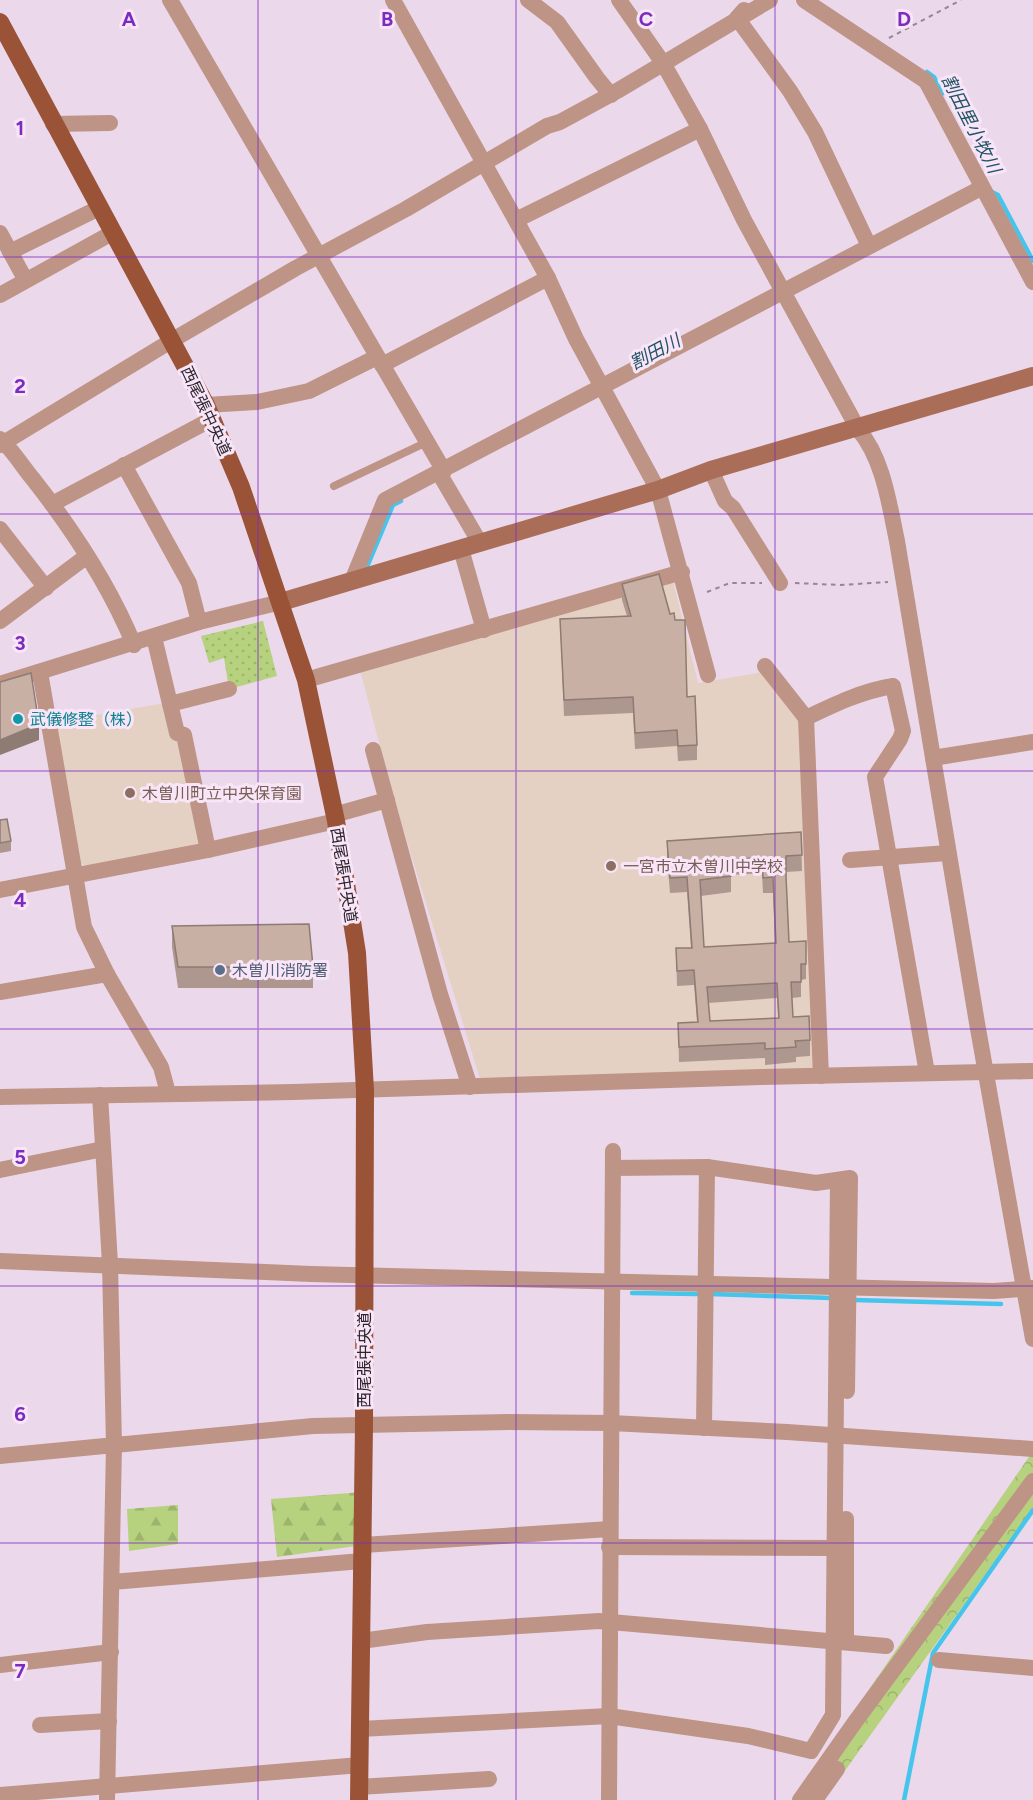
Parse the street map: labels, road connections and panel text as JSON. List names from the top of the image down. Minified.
{"streets":{"main road":["西尾張中央道"]},"water":["割田里小牧川","割田川"],"places":["武儀修整（株）","木曽川町立中央保育園","一宮市立木曽川中学校","木曽川消防署"],"grid":{"columns":["A","B","C","D"],"rows":["1","2","3","4","5","6","7"]}}
